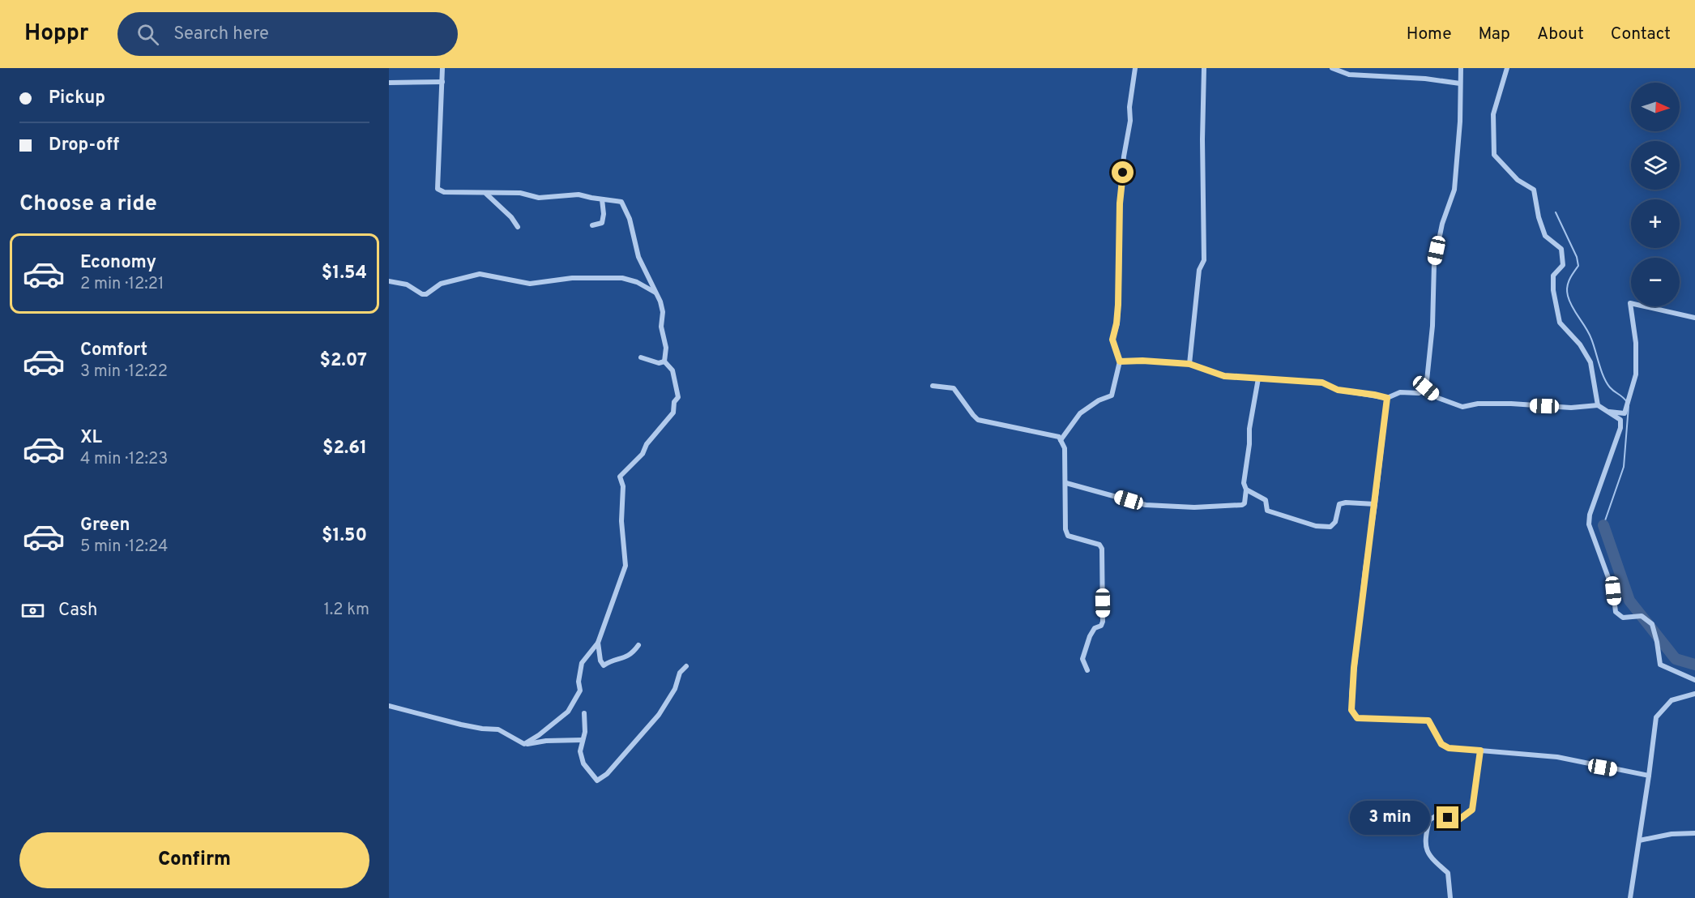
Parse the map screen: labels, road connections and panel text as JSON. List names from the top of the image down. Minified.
{"north":"right","page":{"header":"Hoppr","search":"Search here","nav":["Home","Map","About","Contact"],"banner":["Pickup","Drop-off"],"map_buttons":["+","−"],"heading":"Choose a ride","list":[{"name":"Economy","note":"2 min · 12:21","value":"$1.54"},{"name":"Comfort","note":"3 min · 12:22","value":"$2.07"},{"name":"XL","note":"4 min · 12:23","value":"$2.61"},{"name":"Green","note":"5 min · 12:24","value":"$1.50"}],"pay":["Cash","1.2 km"],"bubble":"3 min","buttons":"Confirm"}}
